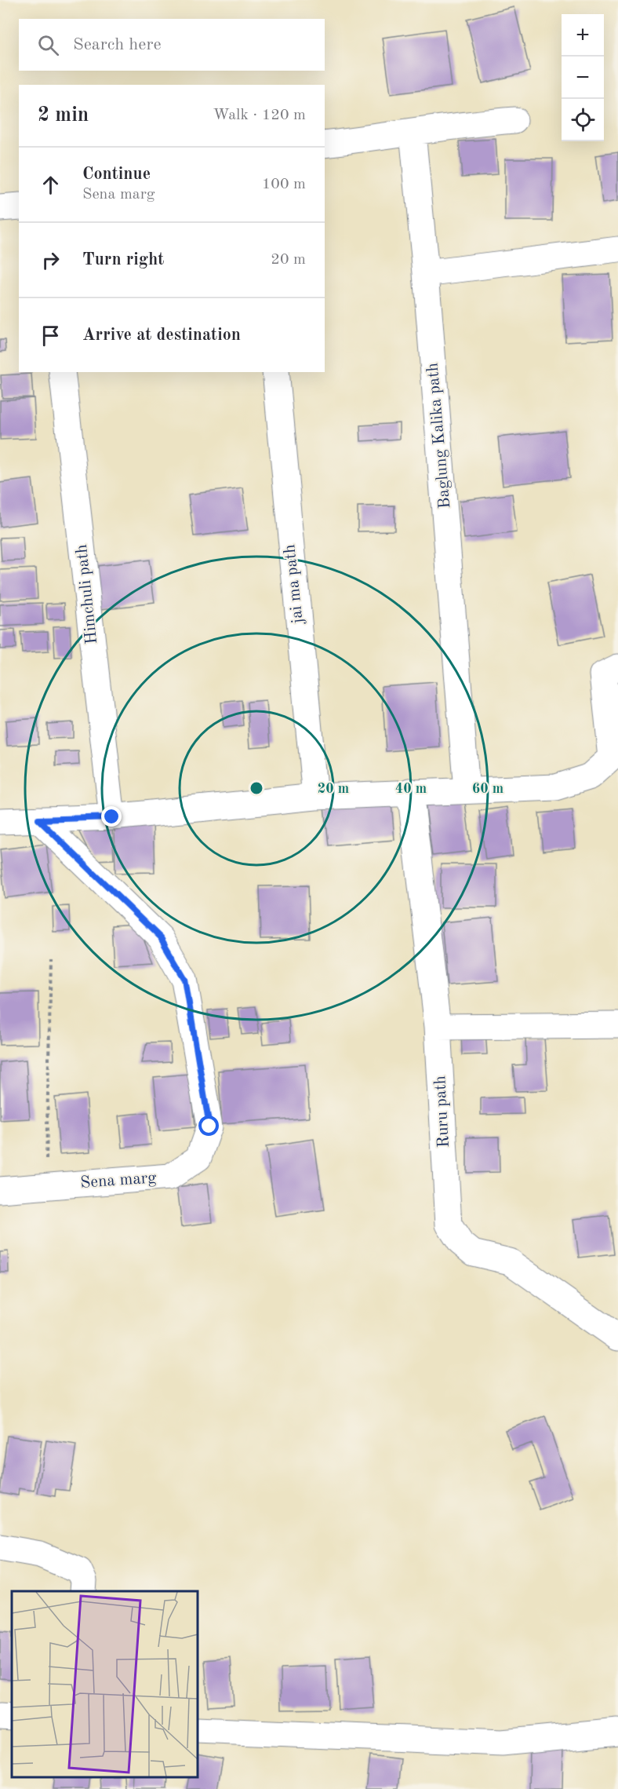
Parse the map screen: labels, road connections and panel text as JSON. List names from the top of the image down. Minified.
{"streets":{"street":["Baglung Kalika path","jai ma path","Himchuli path","Ruru path","Sena marg"]},"page":{"map_buttons":["+","−"],"search":"Search here","heading":["2 min","Walk · 120 m"],"list":[["Continue","Sena marg","100 m"],["Turn right","20 m"],"Arrive at destination"]},"rings":["20 m","40 m","60 m"]}
